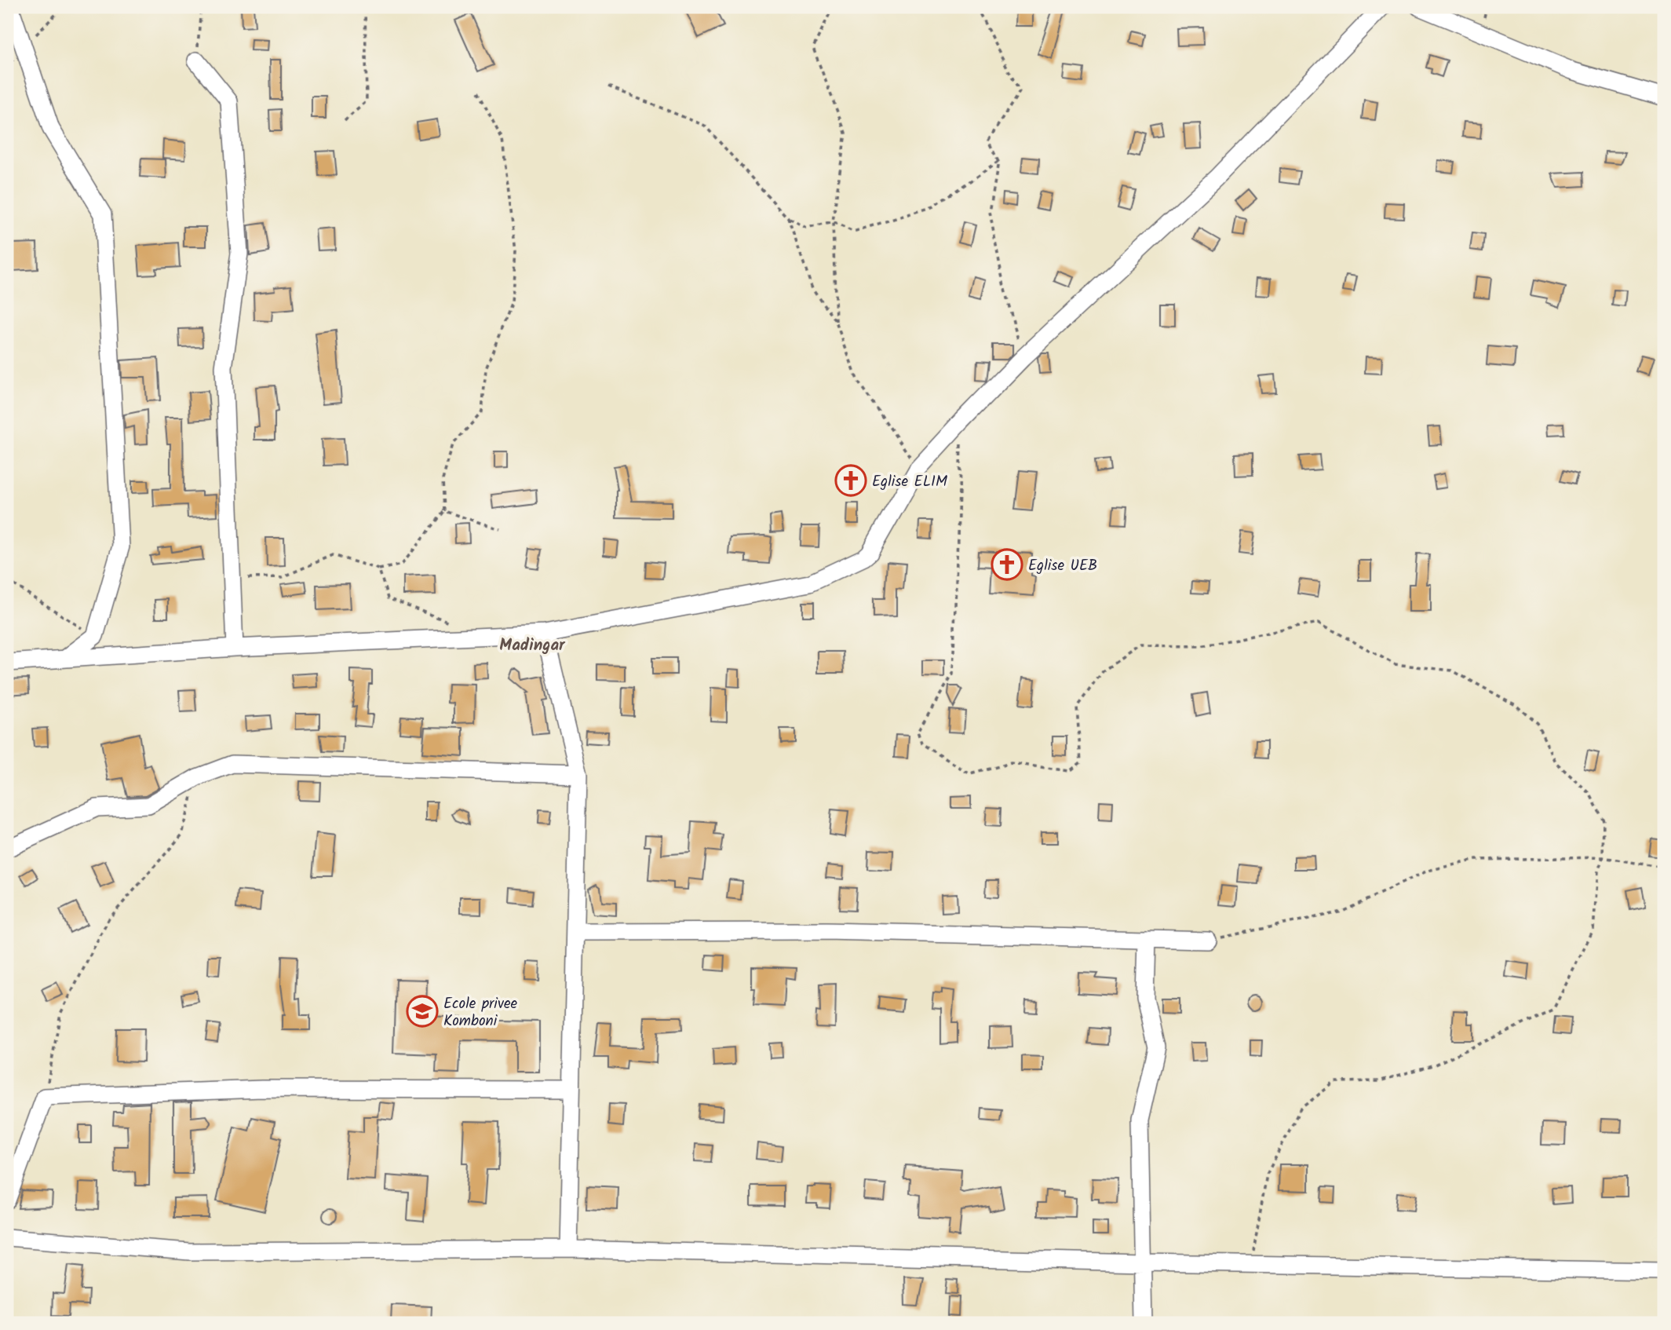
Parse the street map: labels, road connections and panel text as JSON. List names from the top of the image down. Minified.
{"districts":["Madingar"],"places":{"church":["Eglise ELIM","Eglise UEB"],"school or university":["Ecole privee Komboni"]}}
